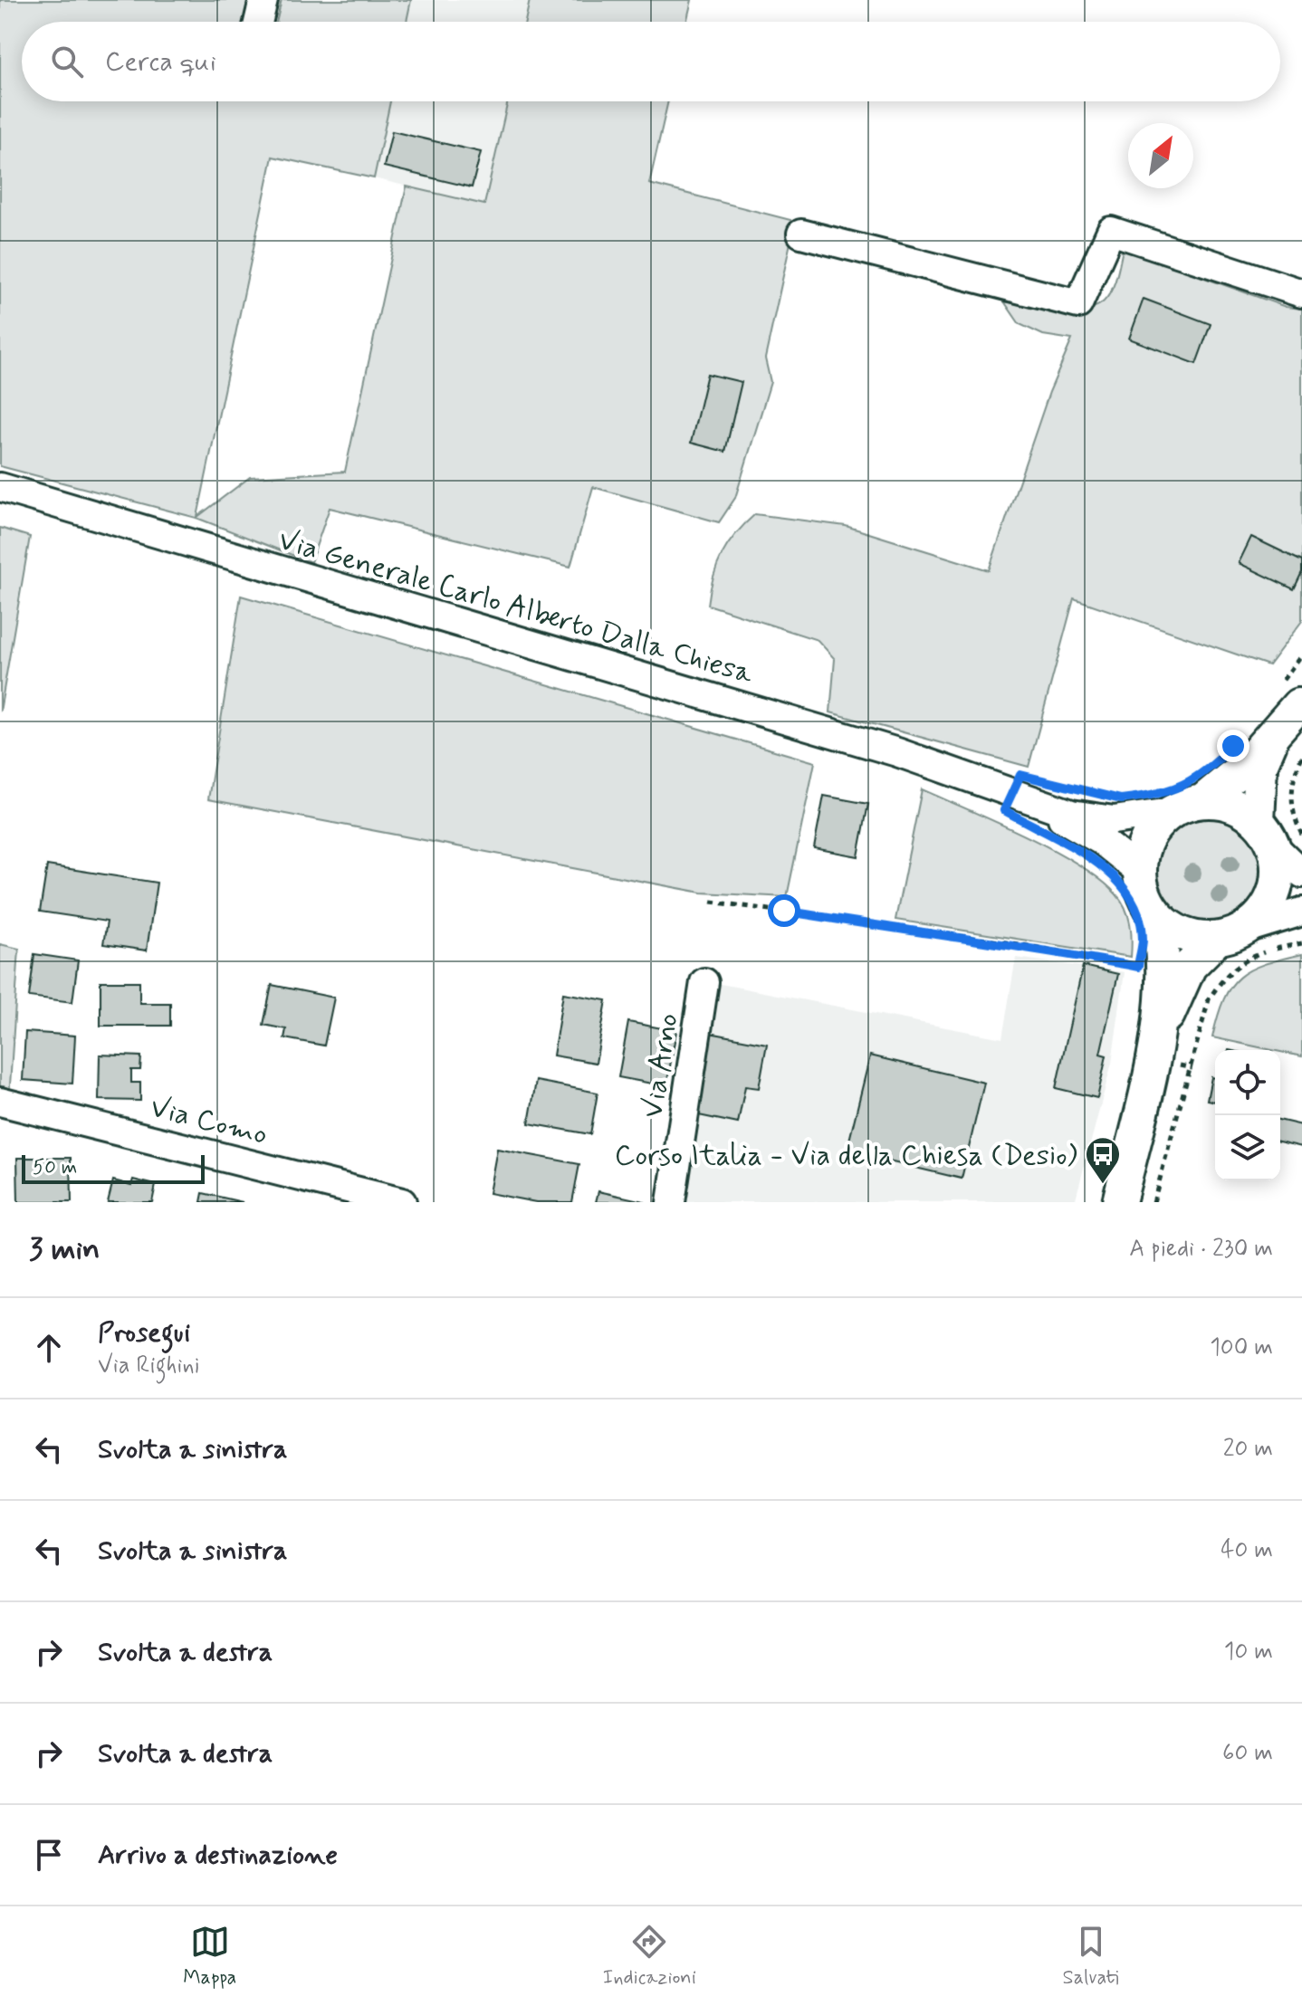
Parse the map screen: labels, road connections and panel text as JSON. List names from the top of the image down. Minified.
{"streets":{"street":["Via Generale Carlo Alberto Dalla Chiesa","Via Arno","Via Como"]},"places":{"bus stop":["Corso Italia - Via della Chiesa (Desio)"]},"scale_bar":"50 m","north":"top right","page":{"search":"Cerca qui","scale":"50 m","heading":["3 min","A piedi · 230 m"],"list":[["Prosegui","Via Righini","100 m"],["Svolta a sinistra","20 m"],["Svolta a sinistra","40 m"],["Svolta a destra","10 m"],["Svolta a destra","60 m"],"Arrivo a destinazione"],"nav":["Mappa","Indicazioni","Salvati"]}}
